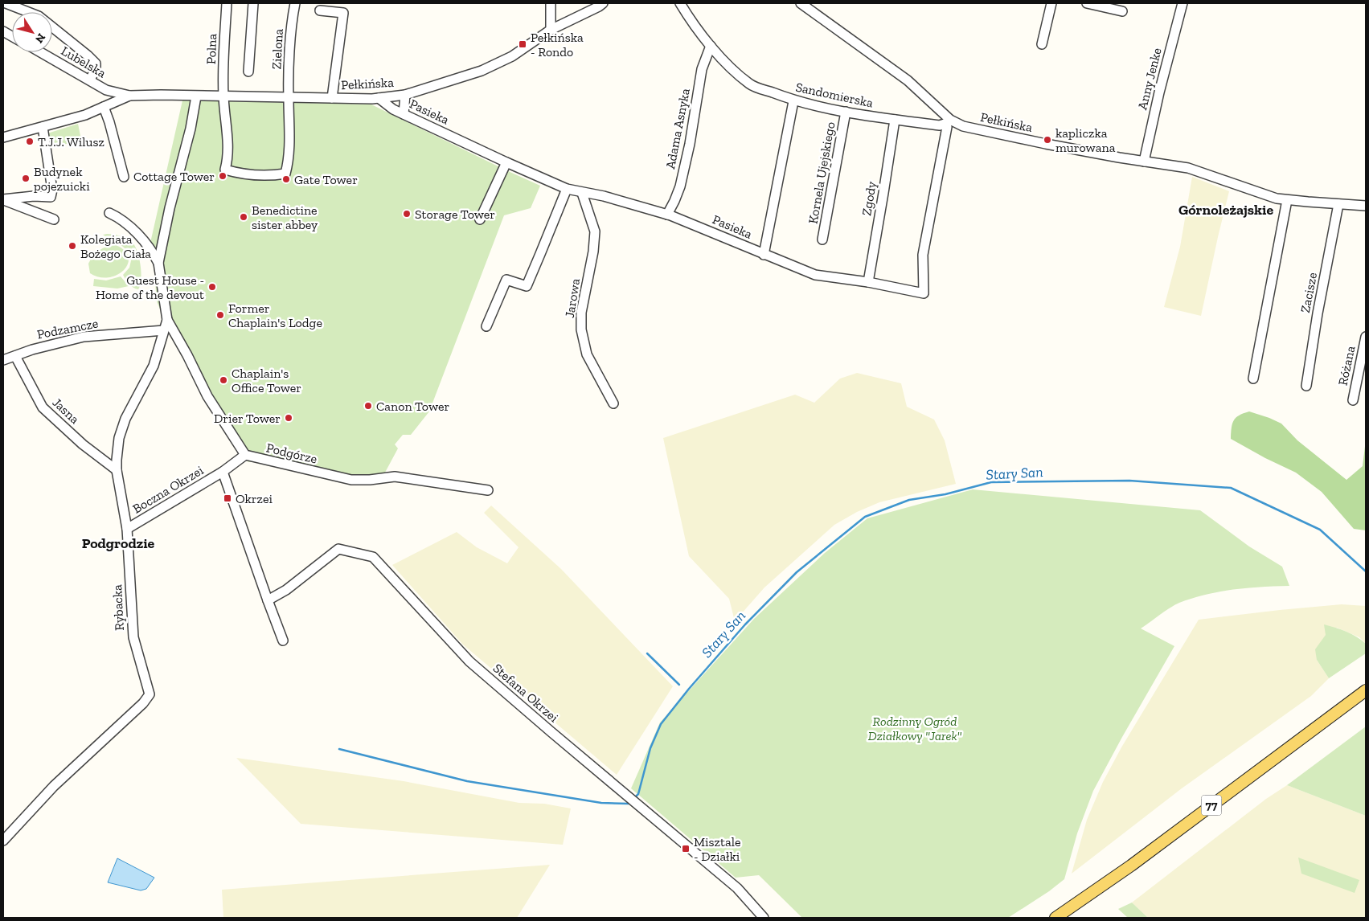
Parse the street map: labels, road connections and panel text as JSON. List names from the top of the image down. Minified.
{"streets":{"main road":["77"],"street":["Polna","Zielona","Lubelska","Anny Jenke","Pełkińska","Sandomierska","Pasieka","Adama Asnyka","Kornela Ujejskiego","Zgody","Zacisze","Jarowa","Podzamcze","Różana","Jasna","Podgórze","Boczna Okrzei","Rybacka","Stefana Okrzei"]},"crossings":[["Polna","Zielona"],["Polna","Pełkińska"],["Zielona","Pełkińska"],["Lubelska","Pełkińska"],["Anny Jenke","Pełkińska"],["Pełkińska","Sandomierska"],["Pełkińska","Pasieka"],["Pełkińska","Zacisze"],["Sandomierska","Pasieka"],["Sandomierska","Adama Asnyka"],["Sandomierska","Kornela Ujejskiego"],["Sandomierska","Zgody"],["Pasieka","Adama Asnyka"],["Pasieka","Zgody"],["Pasieka","Jarowa"],["Podzamcze","Jasna"],["Podzamcze","Rybacka"],["Jasna","Rybacka"],["Podgórze","Rybacka"],["Boczna Okrzei","Rybacka"]],"districts":["Górnoleżajskie","Podgrodzie"],"water":["Stary San"],"parks":["Rodzinny Ogród Działkowy \"Jarek\""],"places":{"transit":["Pełkińska - Rondo","Okrzei","Misztale - Działki"],"other":["kapliczka murowana","T.J.J. Wilusz","Cottage Tower","Budynek pojezuicki","Gate Tower","Storage Tower","Benedictine sister abbey","Kolegiata Bożego Ciała","Guest House - Home of the devout","Former Chaplain's Lodge","Chaplain's Office Tower","Canon Tower","Drier Tower"]},"north":"bottom right"}
